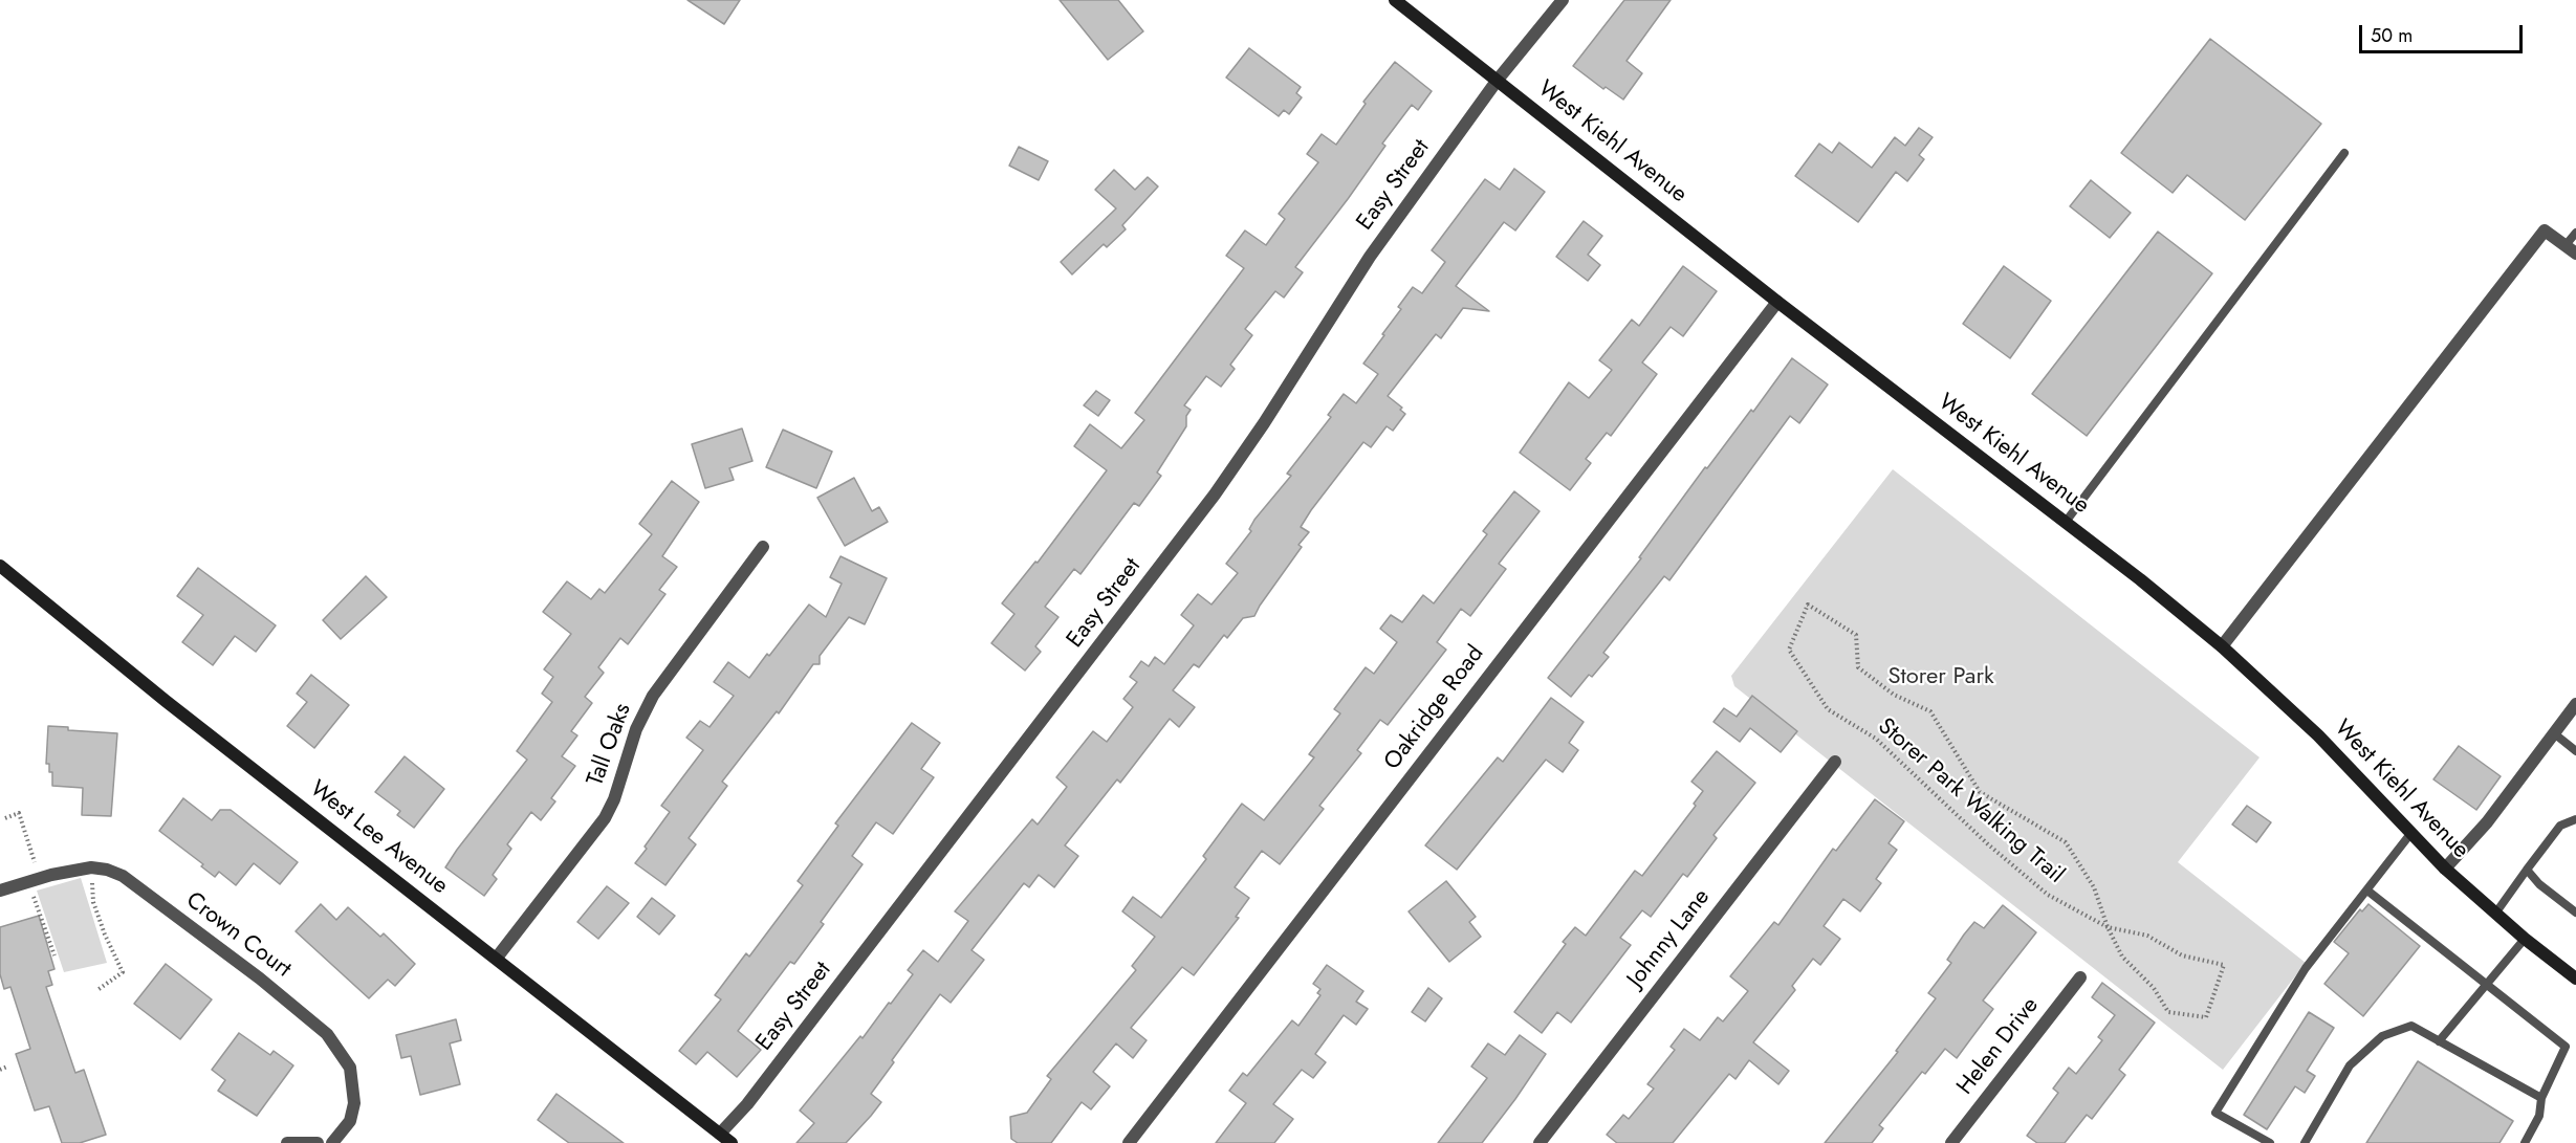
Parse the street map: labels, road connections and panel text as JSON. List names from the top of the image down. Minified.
{"streets":{"street":["West Kiehl Avenue","Easy Street","Oakridge Road","Tall Oaks","West Lee Avenue","Crown Court","Johnny Lane","Helen Drive"],"path":["Storer Park Walking Trail"]},"crossings":[["West Kiehl Avenue","Easy Street"],["West Kiehl Avenue","Oakridge Road"],["Easy Street","West Lee Avenue"],["Tall Oaks","West Lee Avenue"]],"parks":["Storer Park"],"scale_bar":"50 m"}
